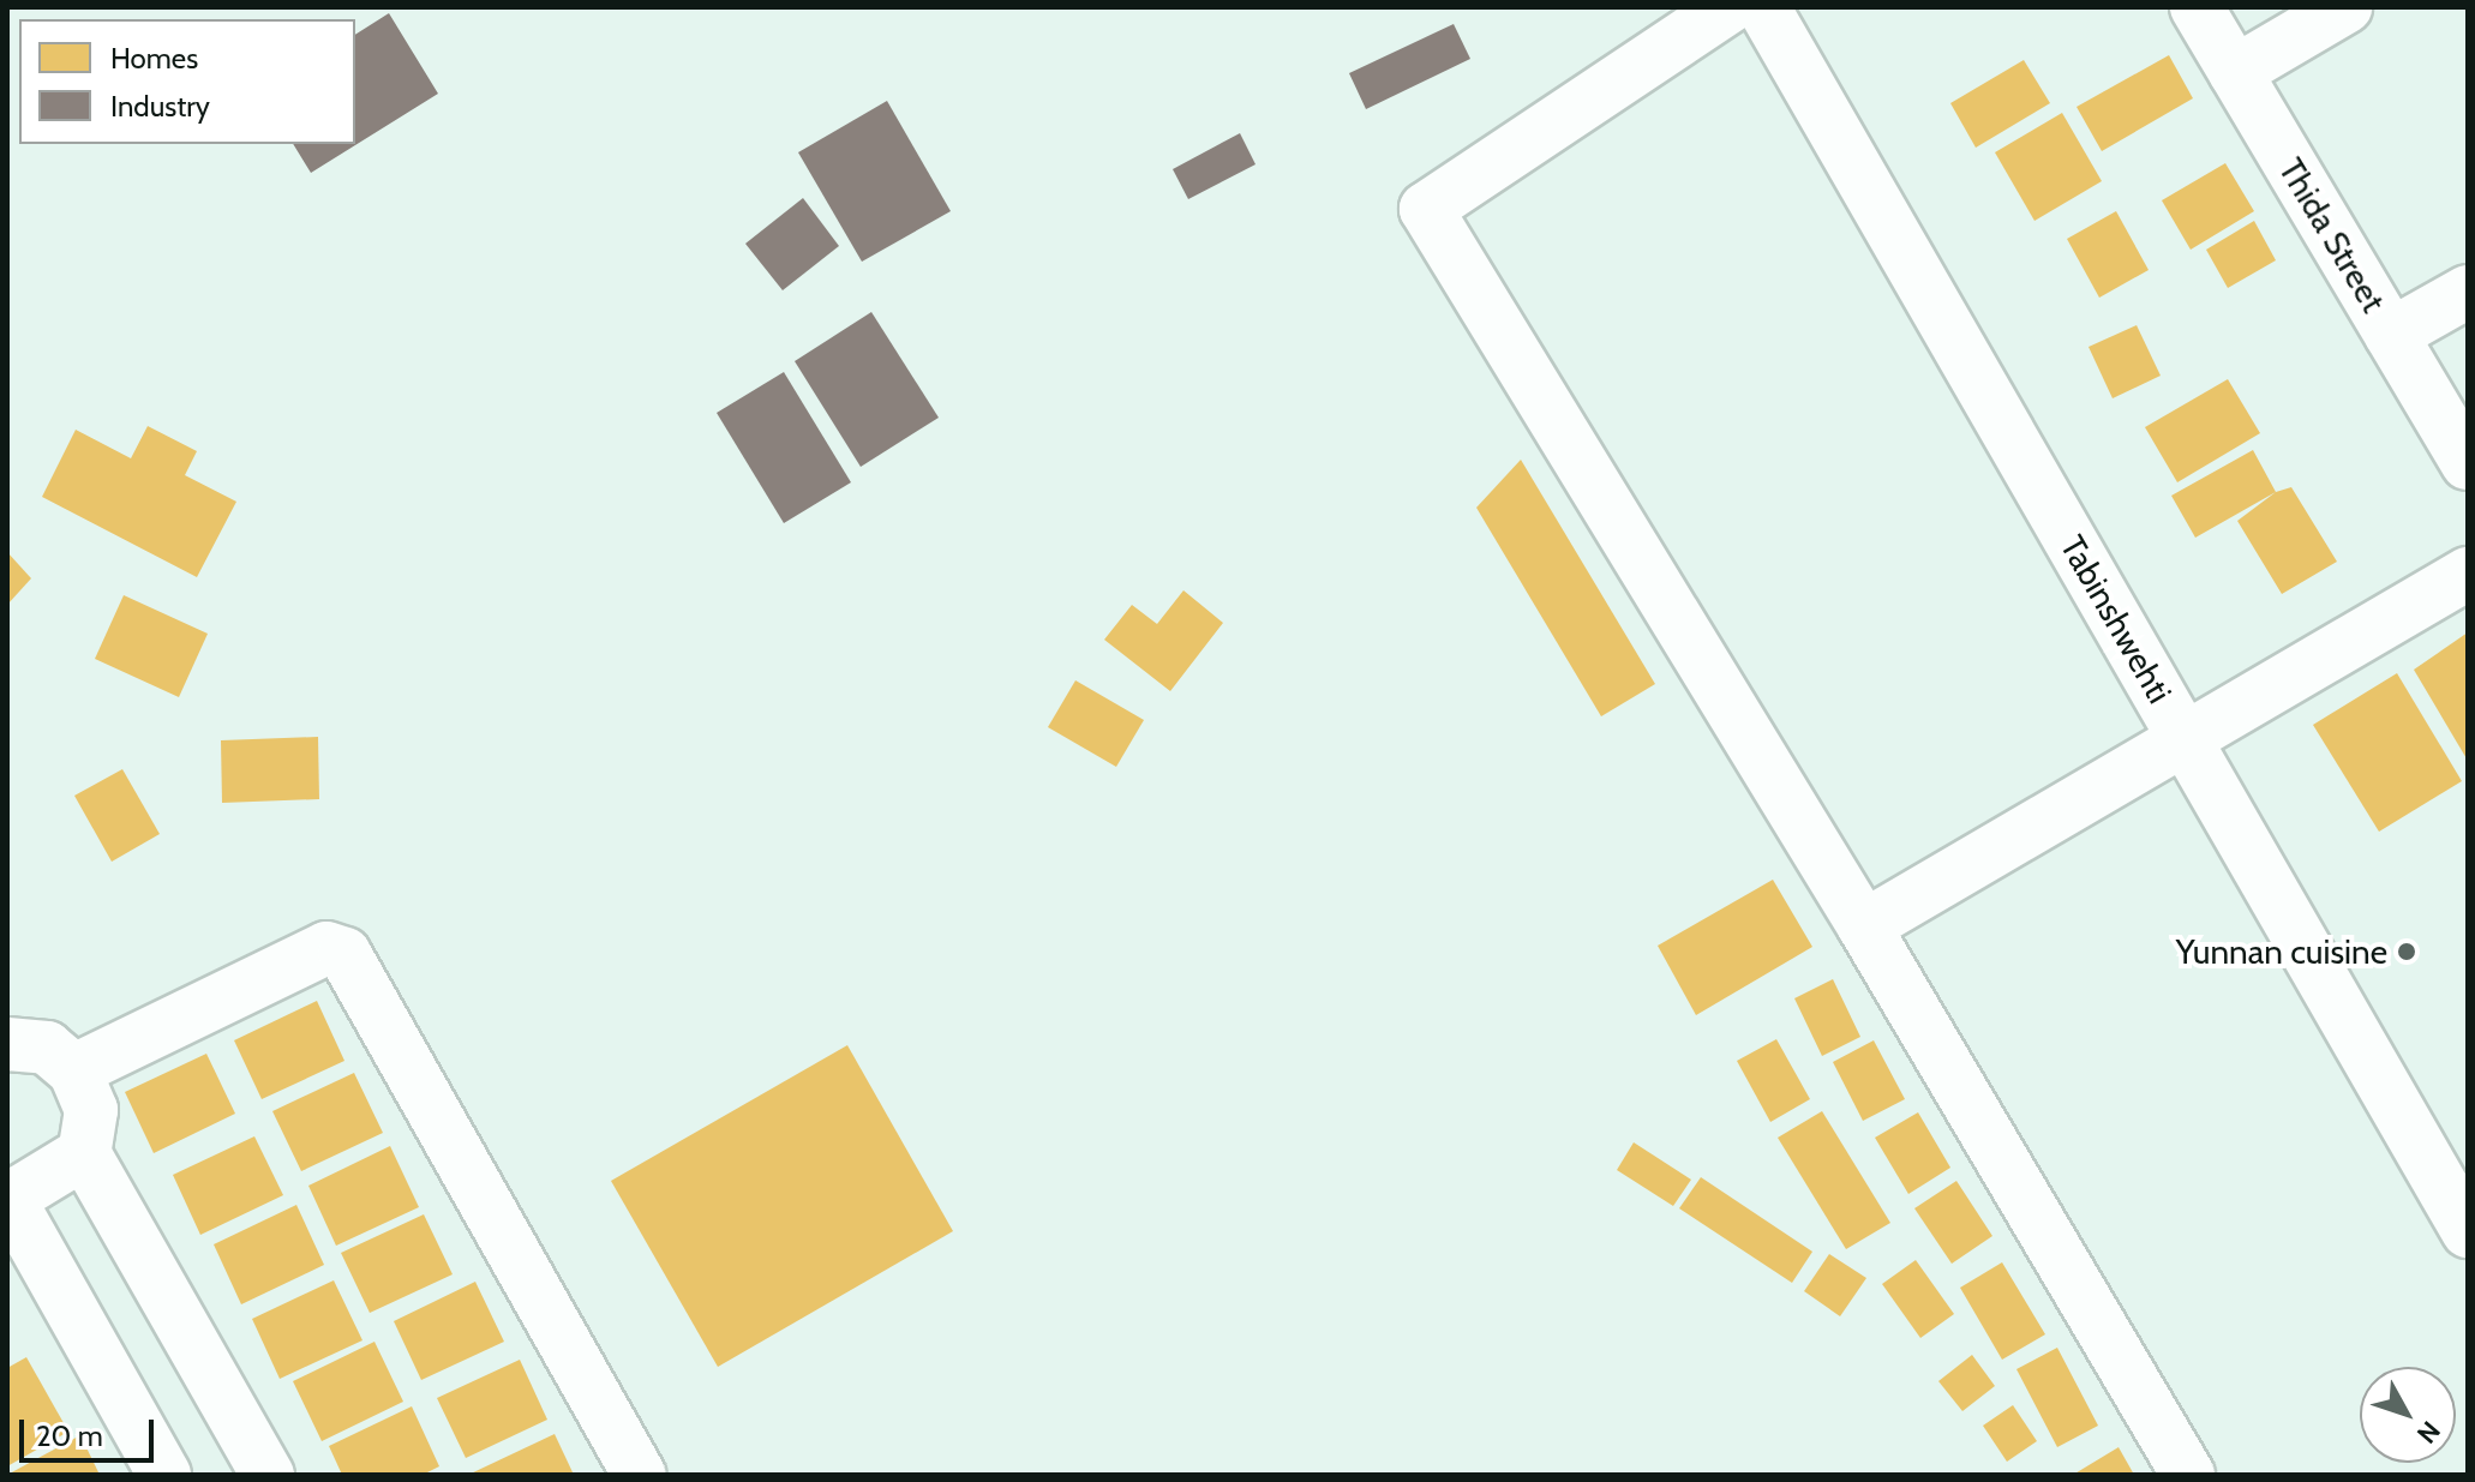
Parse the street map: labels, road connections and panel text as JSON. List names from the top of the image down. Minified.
{"streets":{"street":["Thida Street","Tabinshwehti"]},"places":["Yunnan cuisine"],"legend":["Homes","Industry"],"scale_bar":"20 m","north":"bottom right"}
